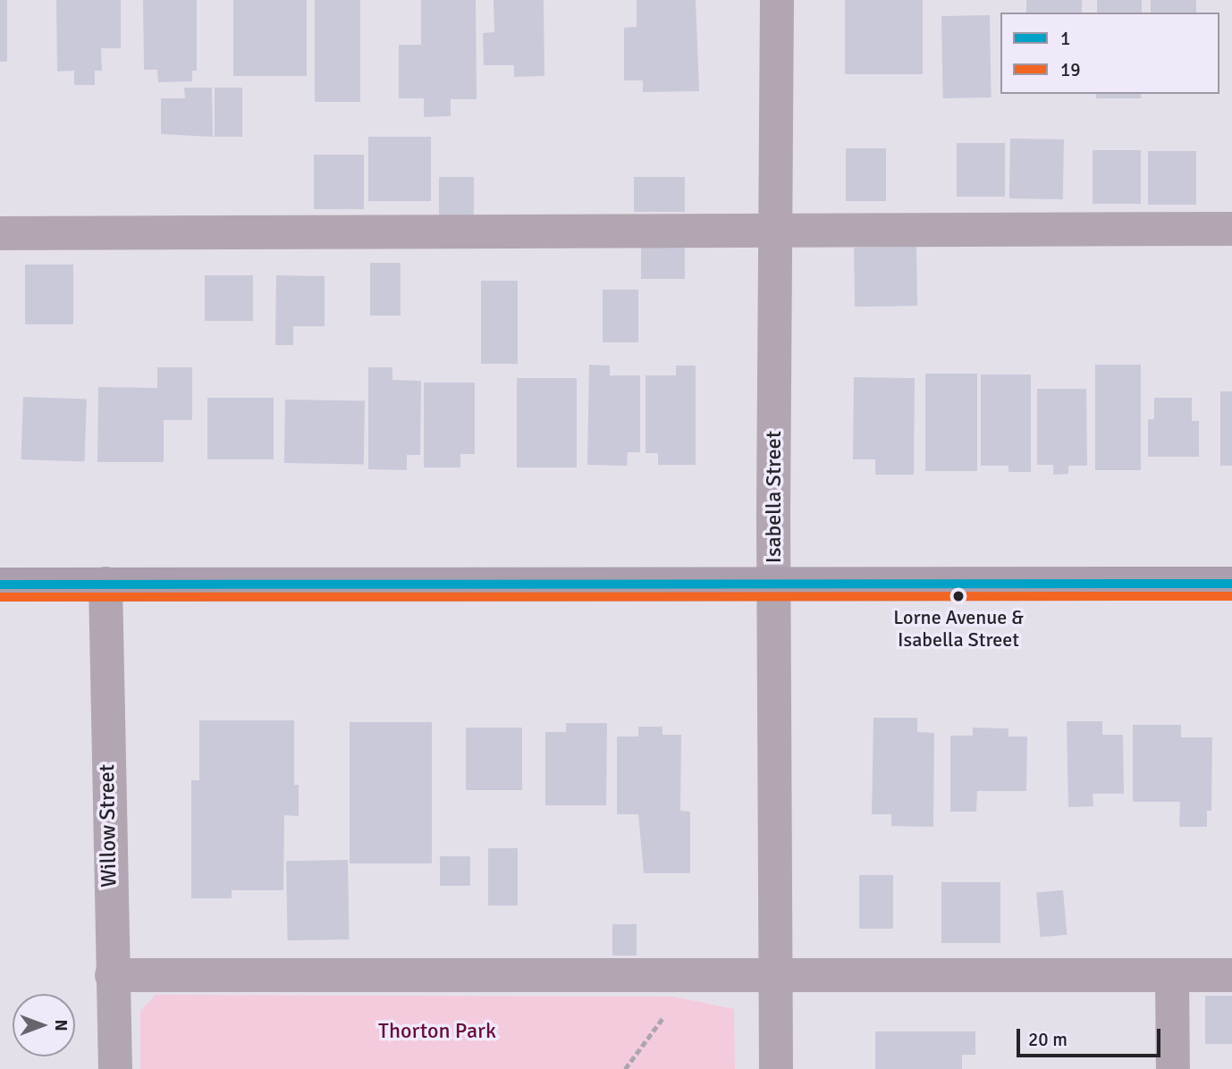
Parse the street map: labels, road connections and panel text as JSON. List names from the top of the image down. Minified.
{"streets":{"street":["Isabella Street","Willow Street"]},"parks":["Thorton Park"],"places":["Lorne Avenue & Isabella Street"],"lines":["transit line 1","transit line 19"],"legend":["1","19"],"scale_bar":"20 m","north":"right"}
